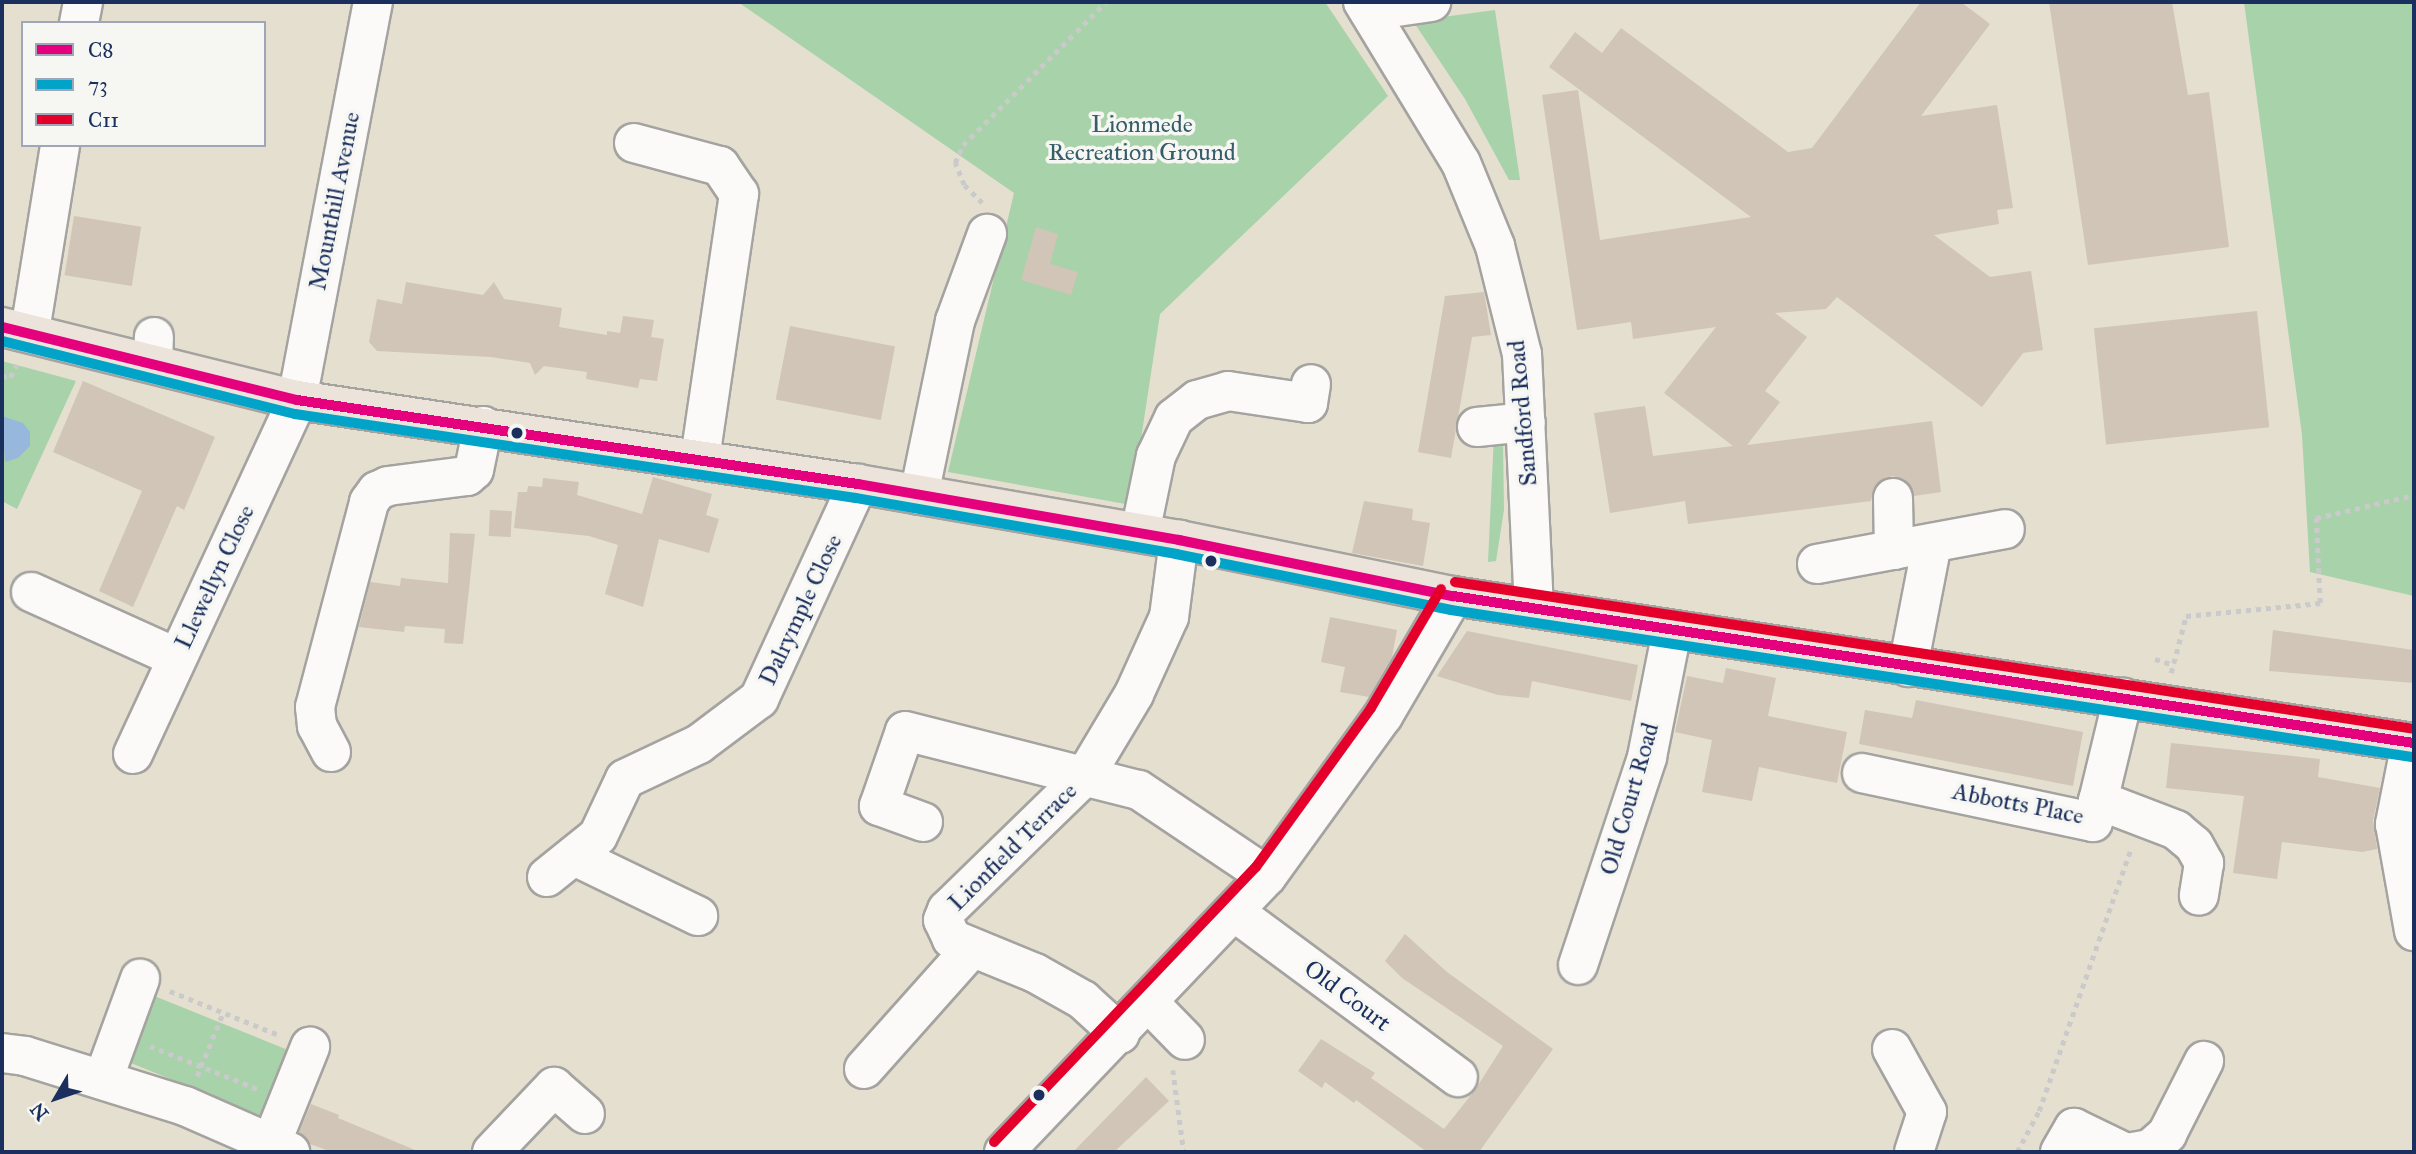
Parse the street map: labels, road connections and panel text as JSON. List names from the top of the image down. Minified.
{"streets":{"street":["Mounthill Avenue","Sandford Road","Llewellyn Close","Dalrymple Close","Old Court Road","Abbotts Place","Lionfield Terrace","Old Court"]},"crossings":[["Mounthill Avenue","Llewellyn Close"]],"parks":["Lionmede Recreation Ground"],"lines":["transit line C8","transit line 73","transit line C11"],"legend":["C8","73","C11"],"north":"bottom left"}
